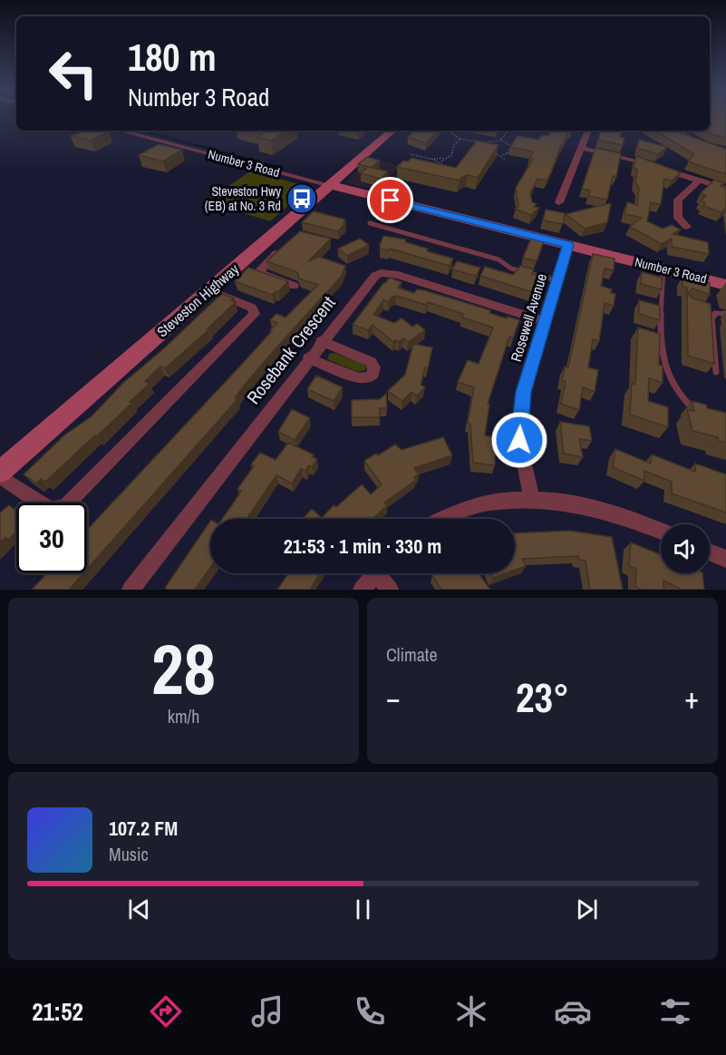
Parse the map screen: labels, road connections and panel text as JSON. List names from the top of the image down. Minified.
{"streets":{"main road":["Number 3 Road","Steveston Highway"],"street":["Rosewell Avenue","Rosebank Crescent"]},"crossings":[["Number 3 Road","Steveston Highway"],["Number 3 Road","Rosewell Avenue"],["Rosewell Avenue","Rosebank Crescent"]],"places":{"bus stop":["Steveston Hwy (EB) at No. 3 Rd"]},"page":{"turn":["180 m","Number 3 Road"],"limit":"30","trip":"21:53 · 1 min · 330 m","tile":[["28","km/h"],"Climate"],"heat":["−","23°","+"],"song":["107.2 FM","Music"],"tabs":"21:52"}}
